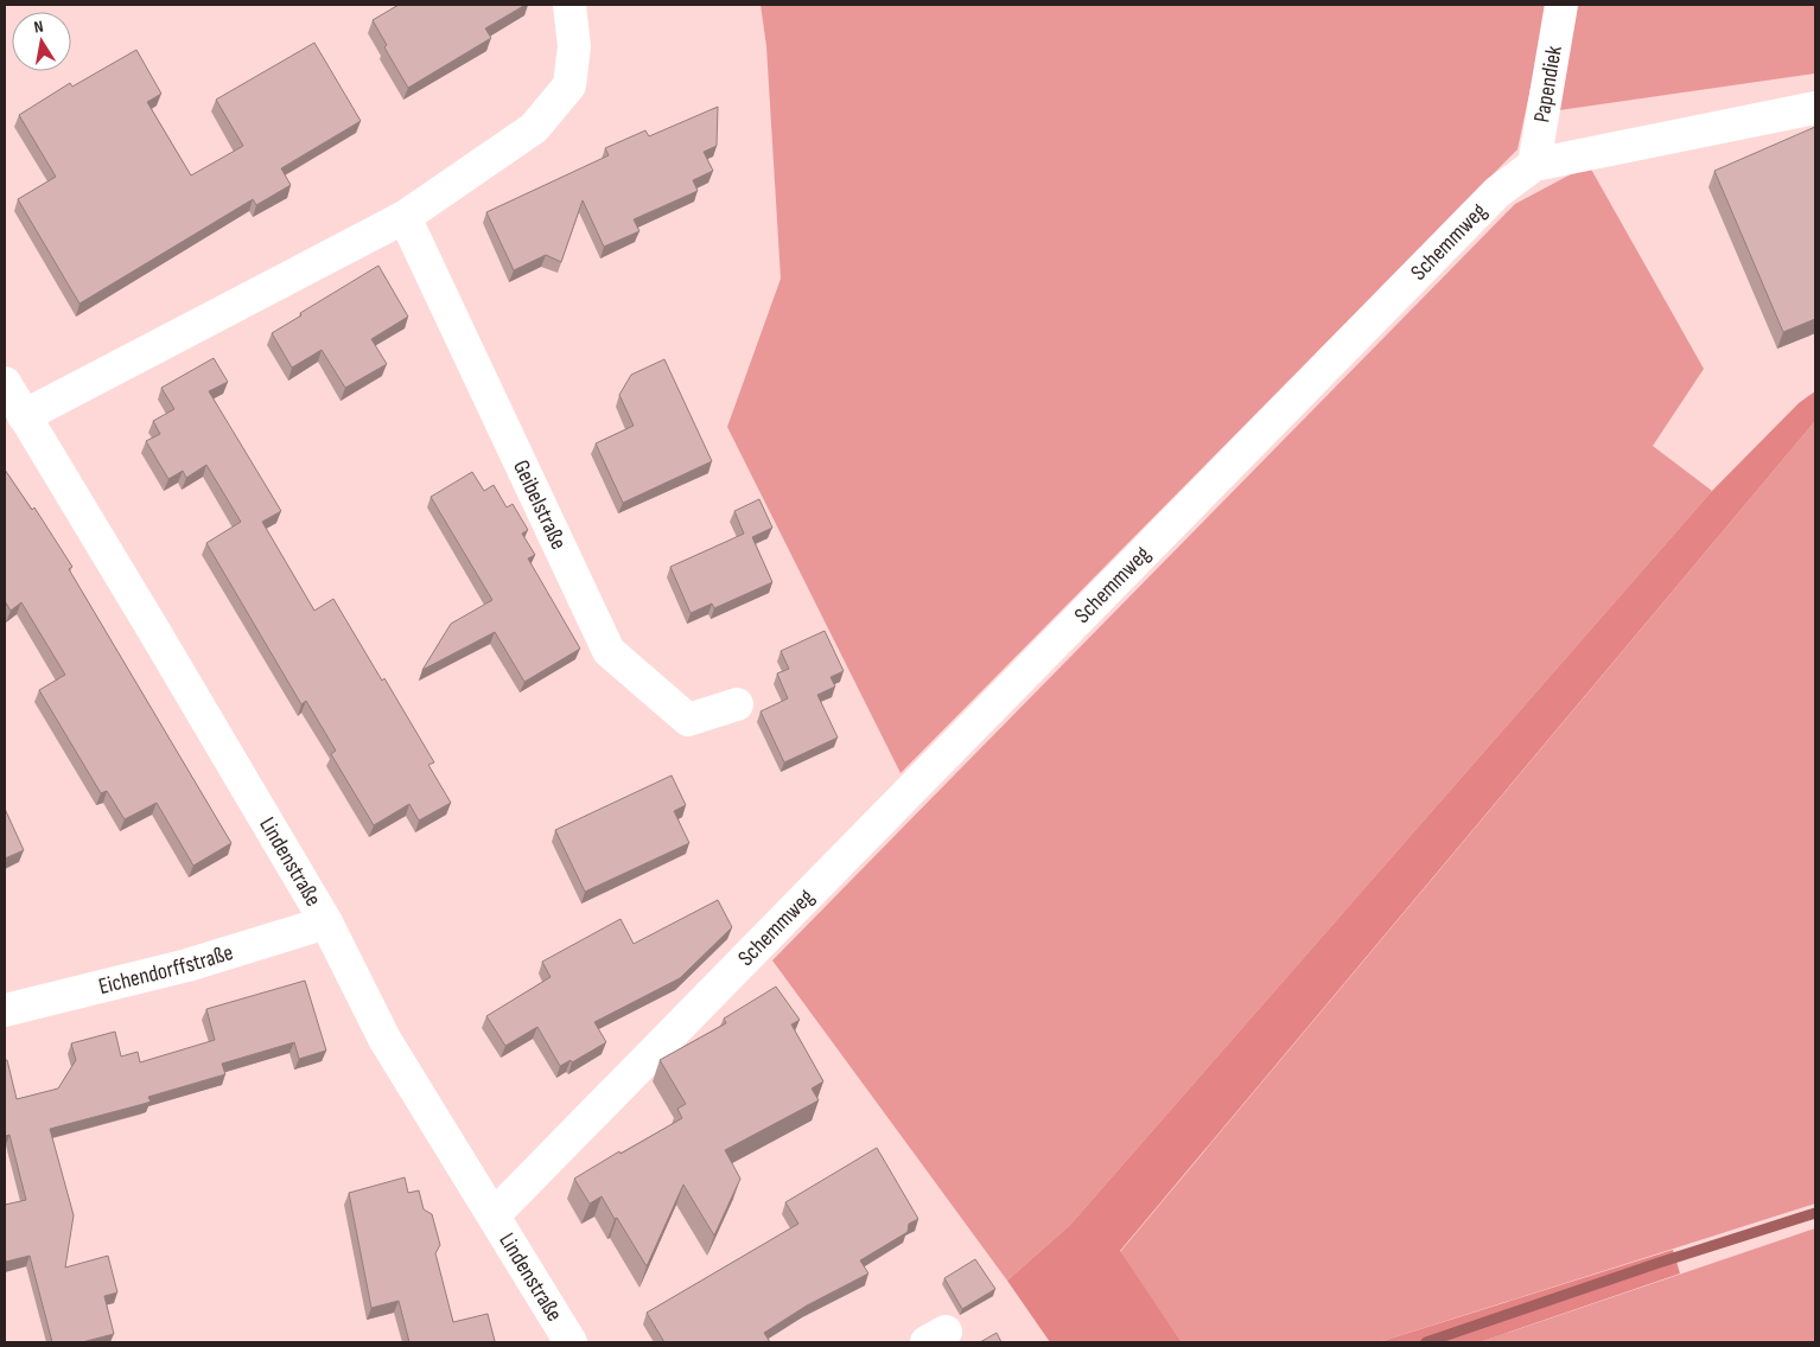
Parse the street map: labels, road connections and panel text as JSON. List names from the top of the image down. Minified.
{"streets":{"street":["Papendiek","Schemmweg","Geibelstraße","Lindenstraße","Eichendorffstraße"]},"crossings":[["Papendiek","Schemmweg"],["Schemmweg","Lindenstraße"],["Lindenstraße","Eichendorffstraße"]],"north":"top"}
